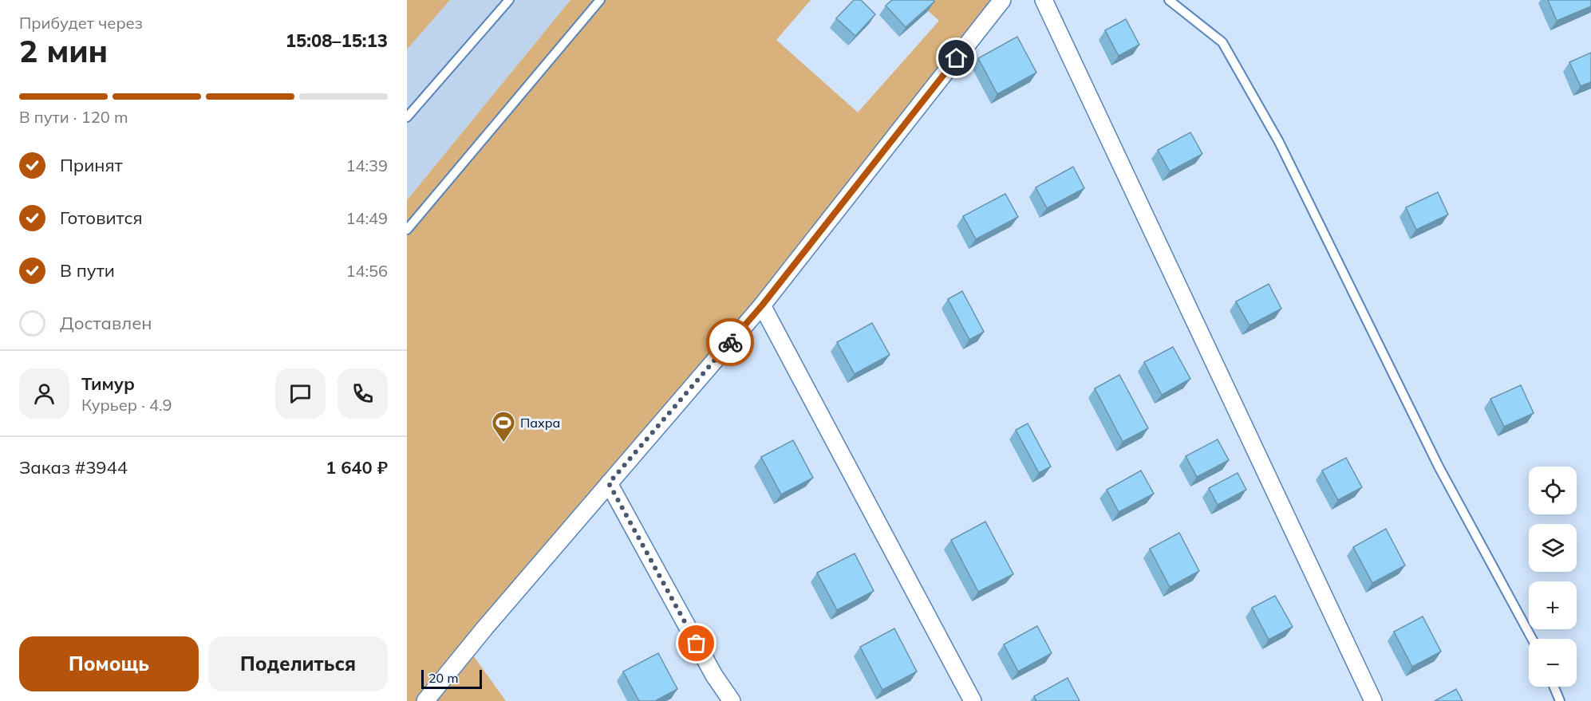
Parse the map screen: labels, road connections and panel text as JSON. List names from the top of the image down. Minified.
{"places":{"sports":["Пахра"]},"scale_bar":"20 m","page":{"heading":["2 мин","Прибудет через","15:08–15:13"],"panel":["Тимур","Курьер · 4.9","Заказ #3944","1 640 ₽"],"bar":"В пути · 120 m","list":[["Принят","14:39"],["Готовится","14:49"],["В пути","14:56"],"Доставлен"],"map_buttons":["+","−"],"buttons":["Помощь","Поделиться"],"scale":"20 m"}}
